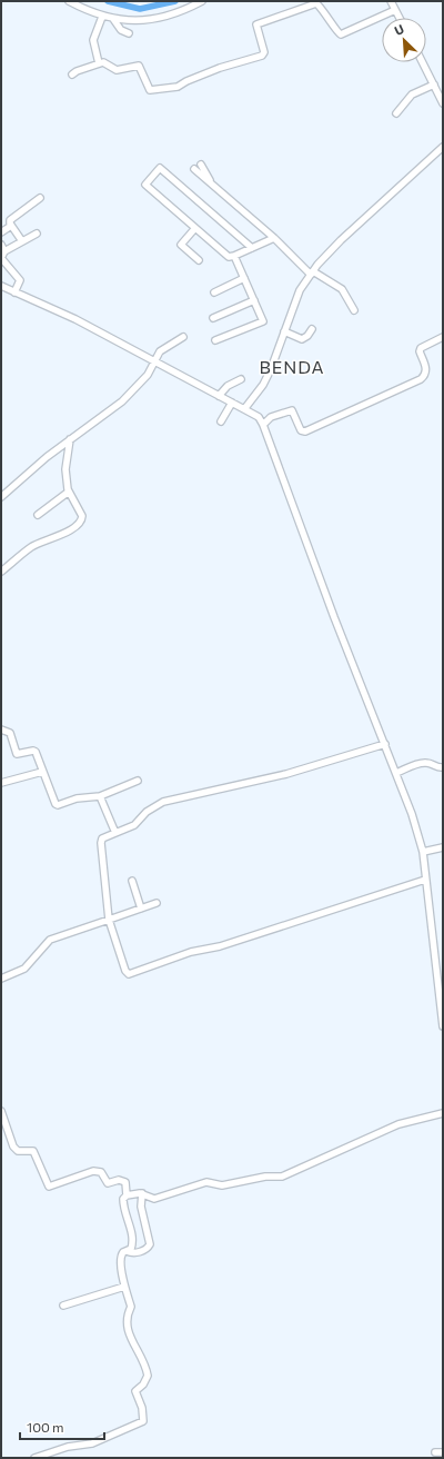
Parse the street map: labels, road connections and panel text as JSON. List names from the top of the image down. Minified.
{"districts":["BENDA"],"scale_bar":"100 m","north":"top left"}
